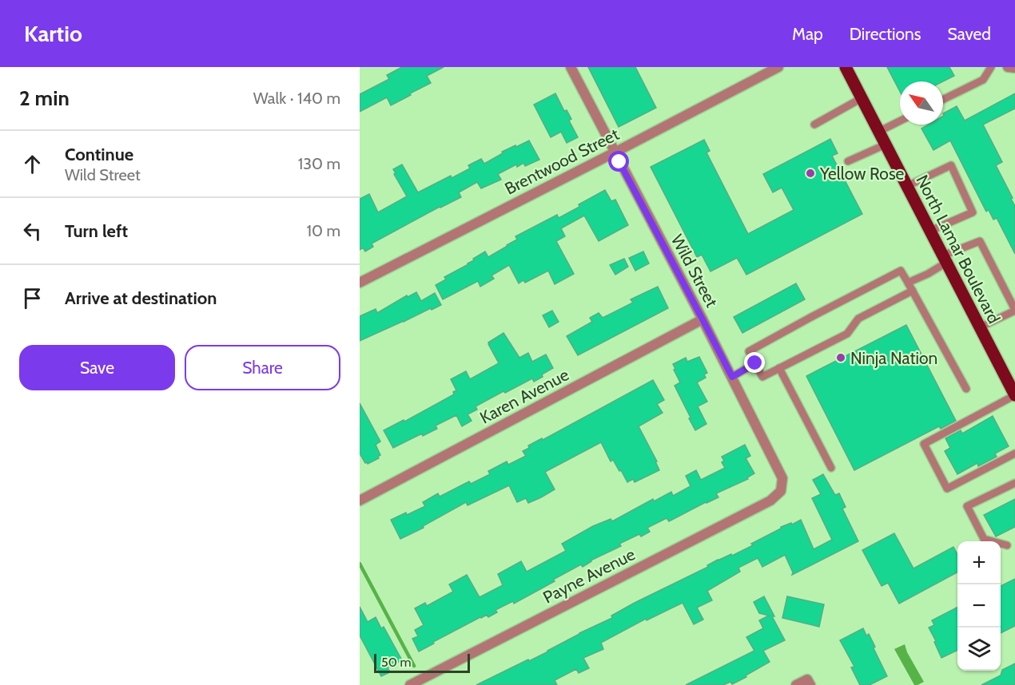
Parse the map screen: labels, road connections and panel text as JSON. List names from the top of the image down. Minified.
{"streets":{"main road":["North Lamar Boulevard"],"street":["Brentwood Street","Wild Street","Karen Avenue","Payne Avenue"]},"crossings":[["Brentwood Street","Wild Street"],["Wild Street","Karen Avenue"],["Wild Street","Payne Avenue"]],"places":["Yellow Rose","Ninja Nation"],"scale_bar":"50 m","north":"top left","page":{"header":"Kartio","nav":["Map","Directions","Saved"],"heading":["2 min","Walk · 140 m"],"list":[["Continue","Wild Street","130 m"],["Turn left","10 m"],"Arrive at destination"],"buttons":["Save","Share"],"map_buttons":["+","−"],"scale":"50 m"}}
